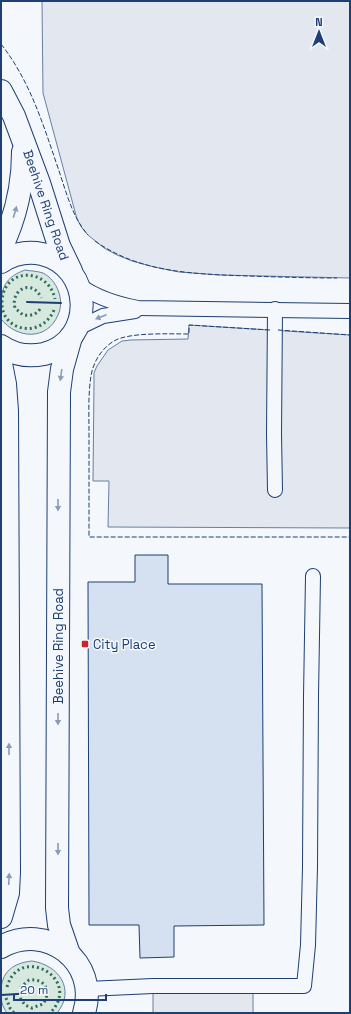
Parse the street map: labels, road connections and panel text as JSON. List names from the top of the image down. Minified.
{"streets":{"street":["Beehive Ring Road"]},"places":{"transit":["City Place"]},"scale_bar":"20 m","north":"top"}
